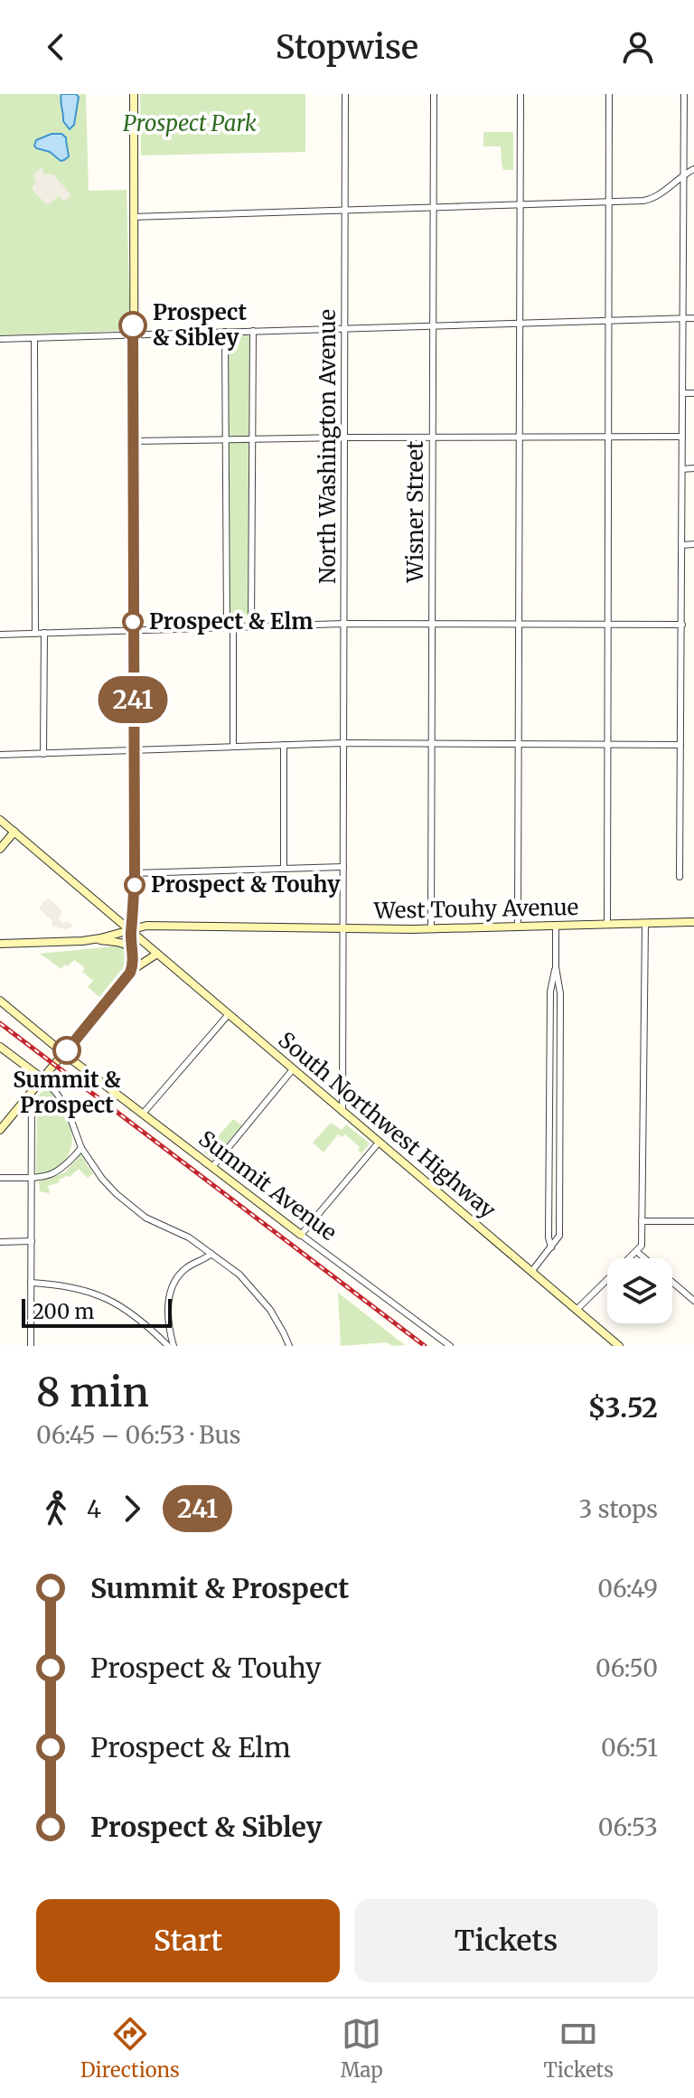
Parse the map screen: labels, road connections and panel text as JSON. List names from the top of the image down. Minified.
{"streets":{"main road":["West Touhy Avenue","South Northwest Highway","Summit Avenue"],"street":["North Washington Avenue","Wisner Street"]},"crossings":[["North Washington Avenue","West Touhy Avenue"],["North Washington Avenue","South Northwest Highway"],["Wisner Street","West Touhy Avenue"],["West Touhy Avenue","South Northwest Highway"]],"parks":["Prospect Park"],"places":["Prospect & Sibley","Prospect & Elm","Prospect & Touhy","Summit & Prospect"],"lines":["bus line 241"],"scale_bar":"200 m","page":{"header":"Stopwise","on_map":"241","scale":"200 m","heading":["8 min","06:45 – 06:53 · Bus","$3.52"],"legs":["4","241","3 stops"],"list":[{"name":"Summit & Prospect","value":"06:49"},{"name":"Prospect & Touhy","value":"06:50"},{"name":"Prospect & Elm","value":"06:51"},{"name":"Prospect & Sibley","value":"06:53"}],"buttons":["Start","Tickets"],"tabs":["Directions","Map","Tickets"]}}
